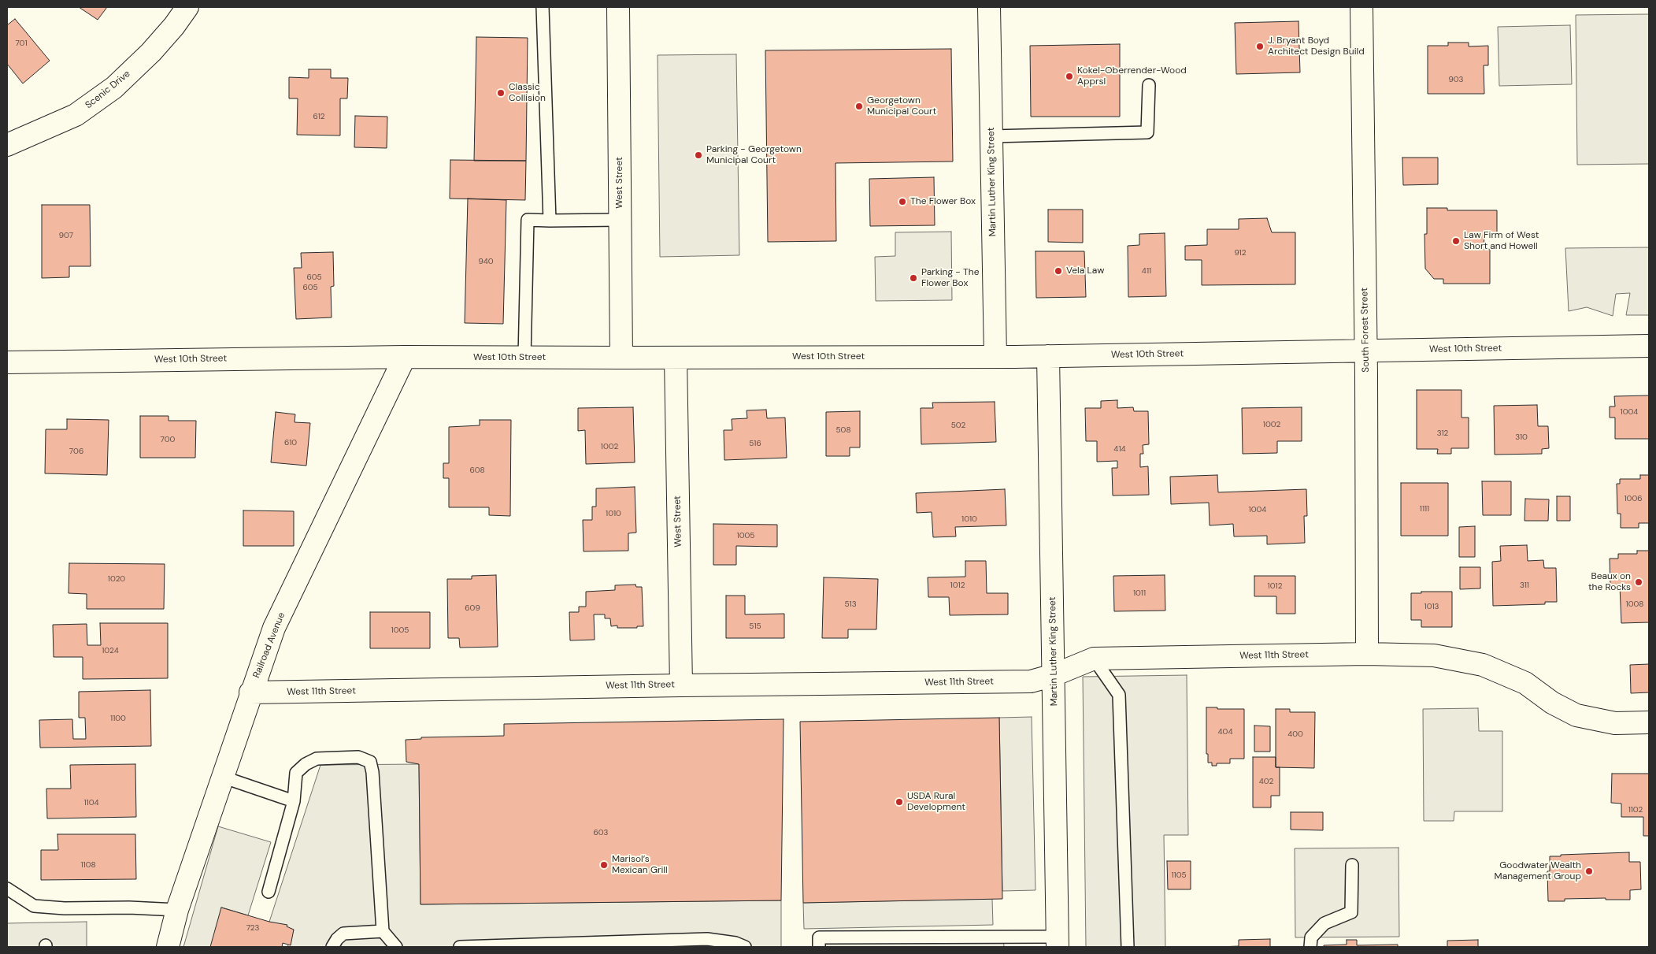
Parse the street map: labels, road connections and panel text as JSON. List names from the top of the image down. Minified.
{"streets":{"street":["Scenic Drive","Martin Luther King Street","West Street","South Forest Street","West 10th Street","Railroad Avenue","West 11th Street"]},"crossings":[["Martin Luther King Street","West 10th Street"],["Martin Luther King Street","West 11th Street"],["West Street","West 10th Street"],["West Street","West 11th Street"],["South Forest Street","West 10th Street"],["South Forest Street","West 11th Street"],["West 10th Street","Railroad Avenue"],["Railroad Avenue","West 11th Street"]],"places":["J. Bryant Boyd Architect Design Build","Kokel-Oberrender-Wood Apprsl","Classic Collision","Georgetown Municipal Court","Parking - Georgetown Municipal Court","The Flower Box","Law Firm of West Short and Howell","Vela Law","Parking - The Flower Box","Beaux on the Rocks","USDA Rural Development","Marisol’s Mexican Grill","Goodwater Wealth Management Group"],"house_numbers":["701","903","612","907","912","940","411","605","605","1004","1002","502","508","312","310","700","610","516","1002","414","706","608","1006","1111","1004","1010","1010","1005","1020","1012","311","1012","1011","513","1008","1013","609","515","1005","1024","1100","404","400","402","1104","1102","603","1108","1105","723"]}
